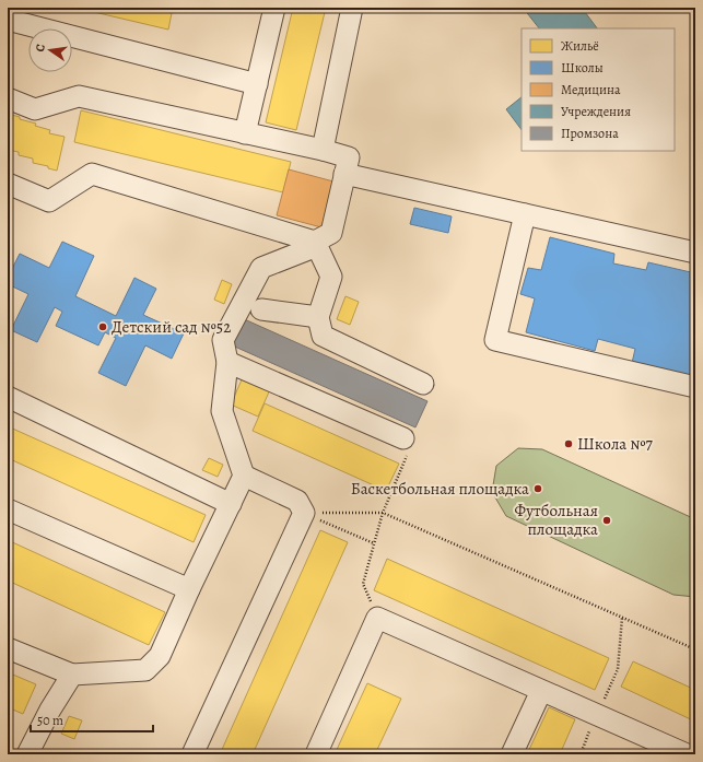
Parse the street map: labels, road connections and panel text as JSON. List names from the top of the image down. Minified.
{"places":["Детский сад №52","Школа №7","Баскетбольная площадка","Футбольная площадка"],"legend":["Жильё","Школы","Медицина","Учреждения","Промзона"],"scale_bar":"50 m","north":"left"}
